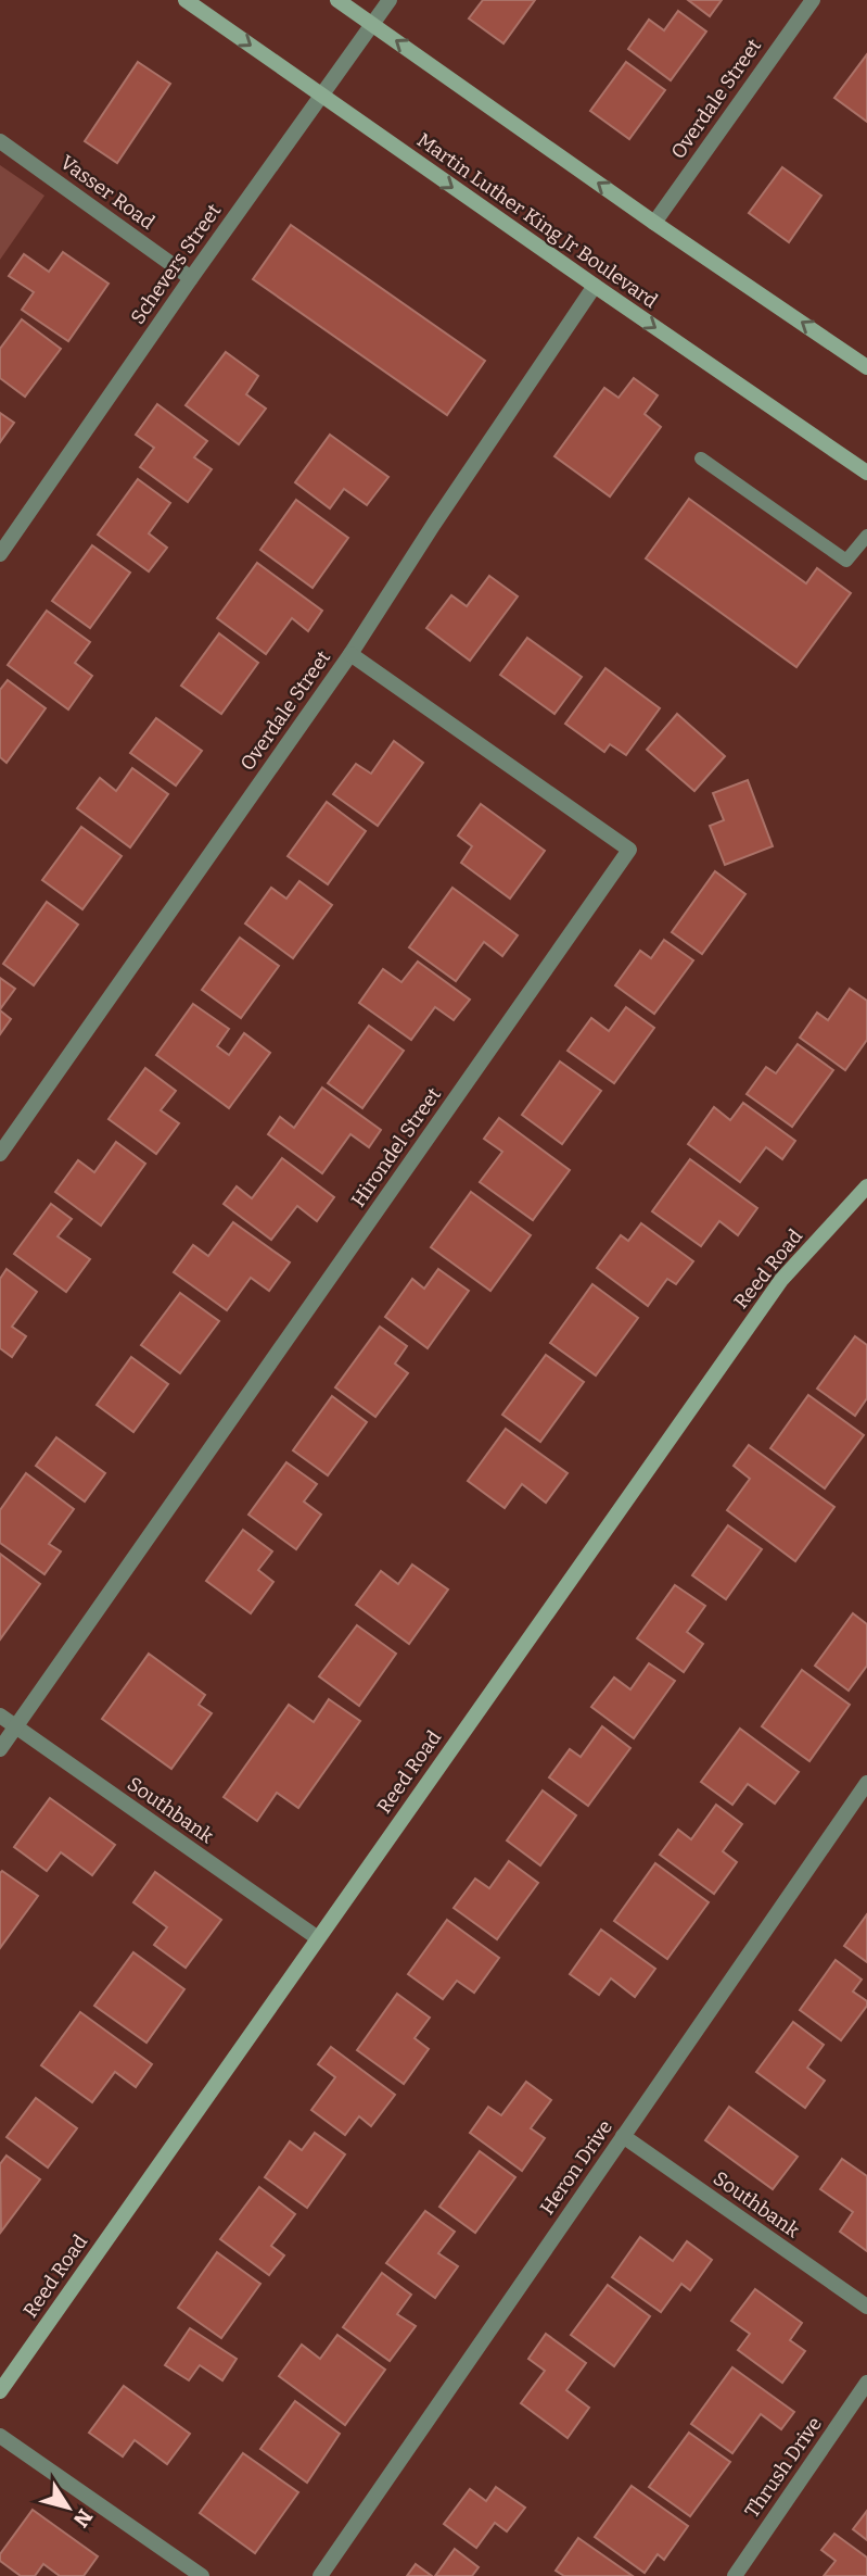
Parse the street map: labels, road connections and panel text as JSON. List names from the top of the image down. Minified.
{"streets":{"main road":["Martin Luther King Jr Boulevard","Reed Road"],"street":["Overdale Street","Vasser Road","Schevers Street","Hirondel Street","Southbank","Heron Drive","Thrush Drive"]},"crossings":[["Overdale Street","Martin Luther King Jr Boulevard"],["Overdale Street","Hirondel Street"],["Vasser Road","Schevers Street"],["Martin Luther King Jr Boulevard","Schevers Street"],["Hirondel Street","Southbank"],["Reed Road","Southbank"],["Southbank","Heron Drive"]],"north":"bottom right"}
